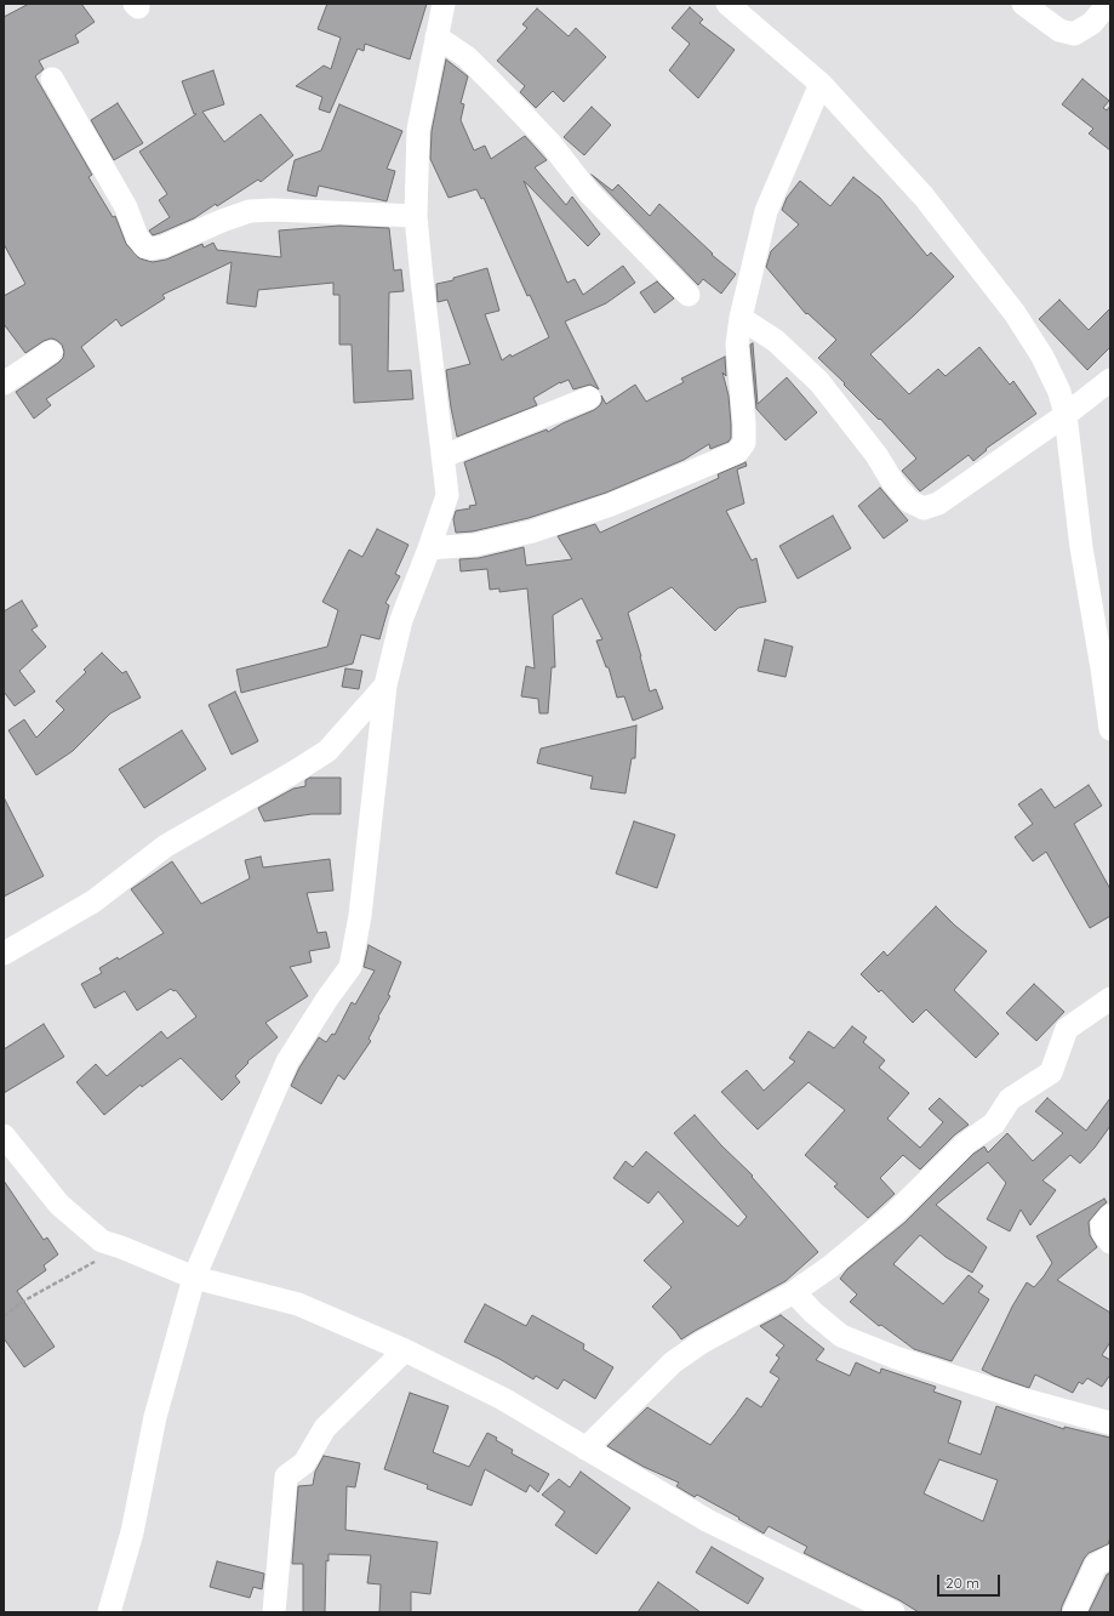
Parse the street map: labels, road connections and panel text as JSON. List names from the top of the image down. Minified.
{"scale_bar":"20 m"}
